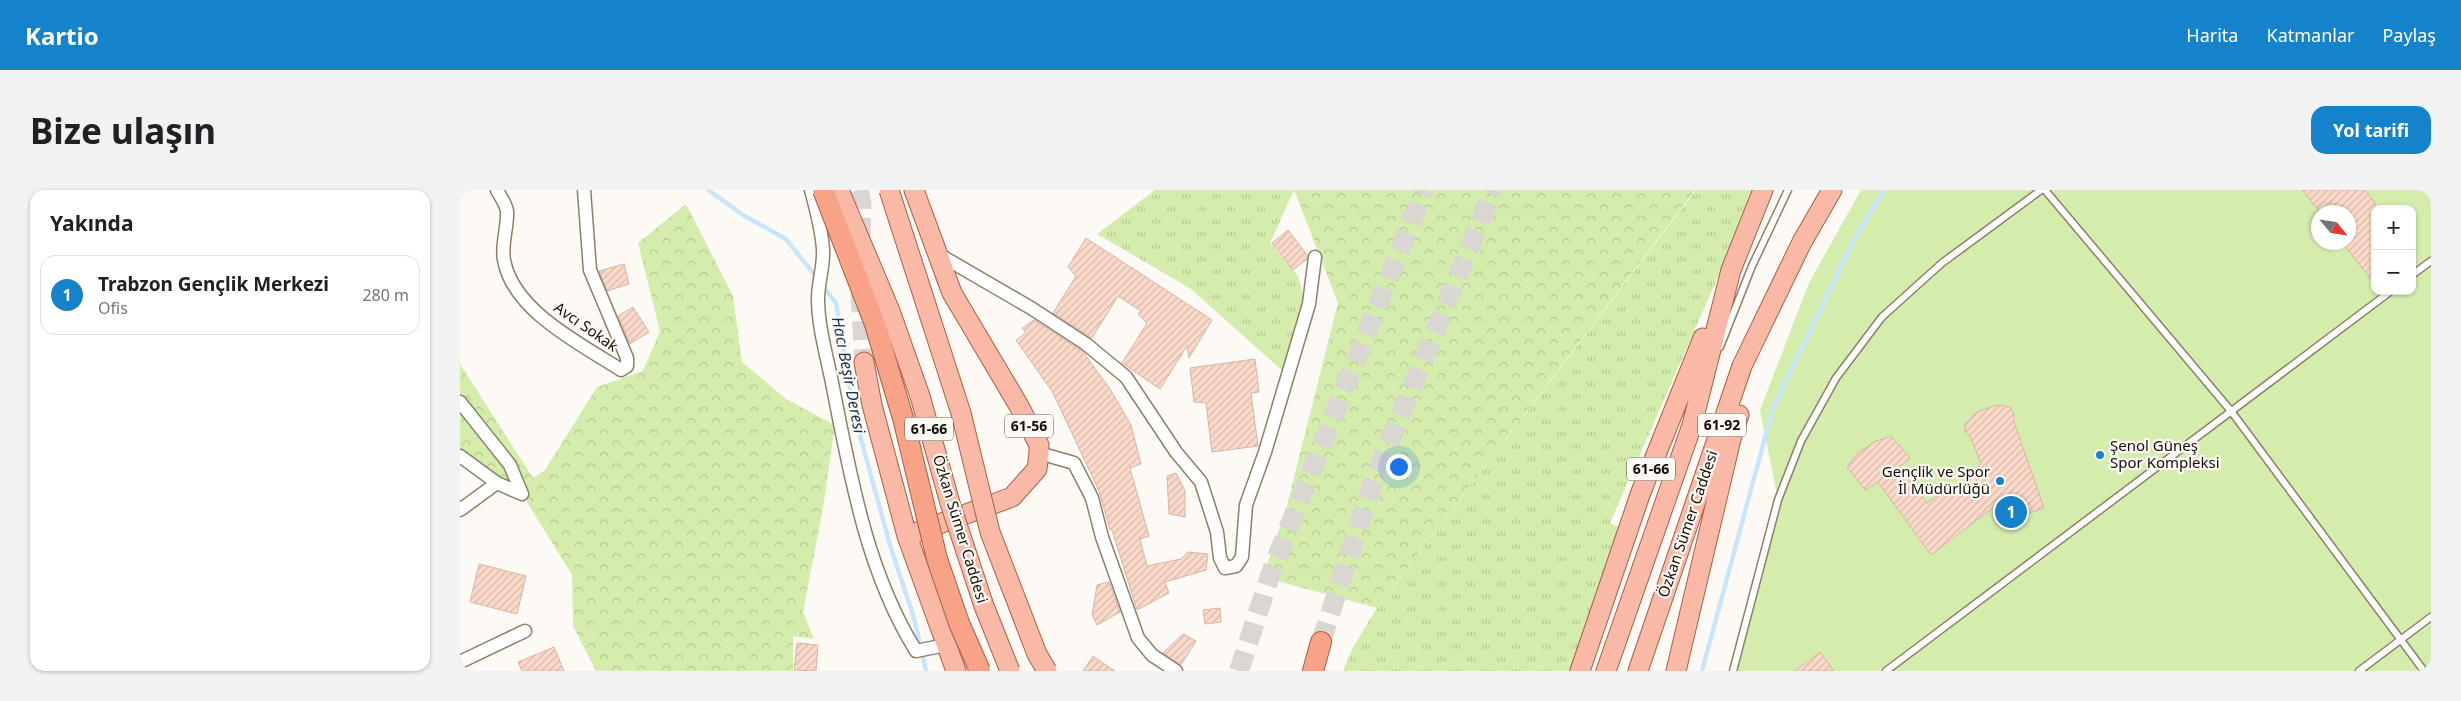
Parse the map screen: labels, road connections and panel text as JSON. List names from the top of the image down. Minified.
{"streets":{"main road":["61-92","61-56","61-66","Özkan Sümer Caddesi"],"street":["Avcı Sokak"]},"water":["Hacı Beşir Deresi"],"places":["Şenol Güneş Spor Kompleksi","Gençlik ve Spor İl Müdürlüğü"],"north":"bottom right","page":{"header":"Kartio","nav":["Harita","Katmanlar","Paylaş"],"buttons":"Yol tarifi","title":"Bize ulaşın","heading":"Yakında","map_buttons":["+","−"],"list":[{"mark":"1","name":"Trabzon Gençlik Merkezi","note":"Ofis","value":"280 m"}],"pins":"1"}}
